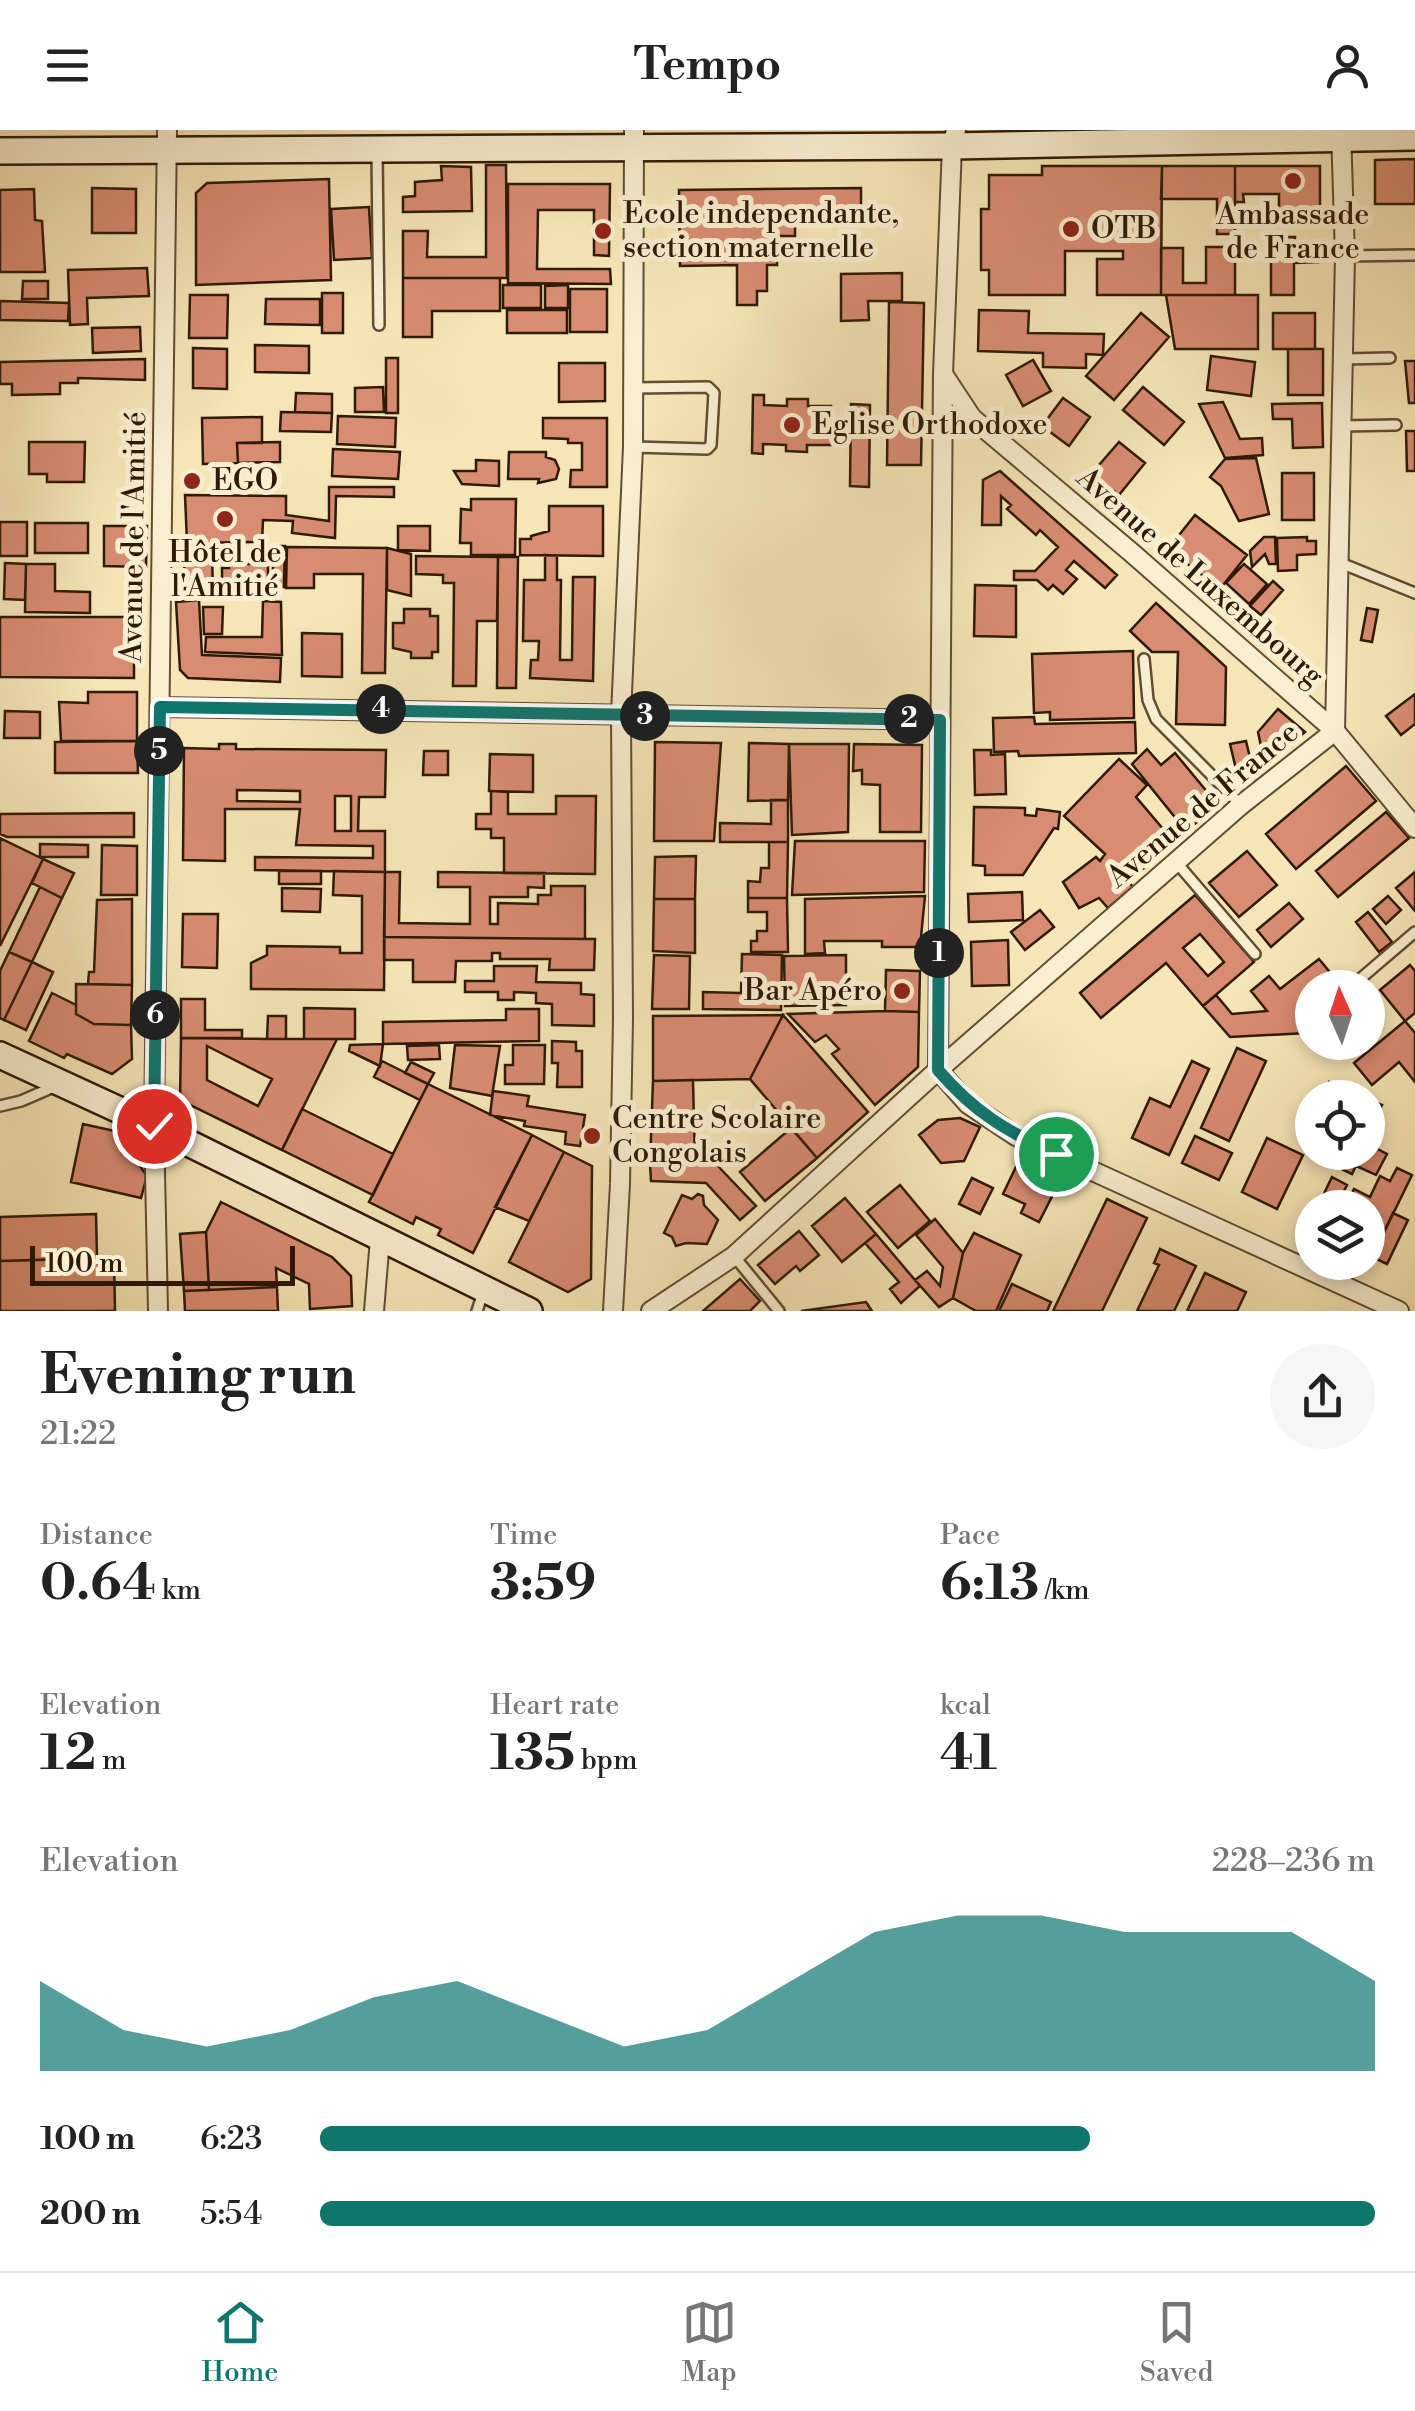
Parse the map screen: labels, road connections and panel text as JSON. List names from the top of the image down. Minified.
{"streets":{"street":["Avenue de l'Amitié","Avenue de Luxembourg","Avenue de France"]},"crossings":[["Avenue de Luxembourg","Avenue de France"]],"places":["Ambassade de France","OTB","Ecole independante, section maternelle","Eglise Orthodoxe","EGO","Hôtel de l'Amitié","Bar Apéro","Centre Scolaire Congolais"],"scale_bar":"100 m","north":"top","page":{"header":"Tempo","pins":["4","3","2","5","1","6"],"scale":"100 m","heading":["Evening run","21:22"],"stats":[["Distance","0.64 km"],["Time","3:59"],["Pace","6:13 /km"],["Elevation","12 m"],["Heart rate","135 bpm"],["kcal","41"]],"chart":["Elevation","228–236 m"],"list":[{"name":"100 m","note":"6:23"},{"name":"200 m","note":"5:54"}],"tabs":["Home","Map","Saved"]}}
